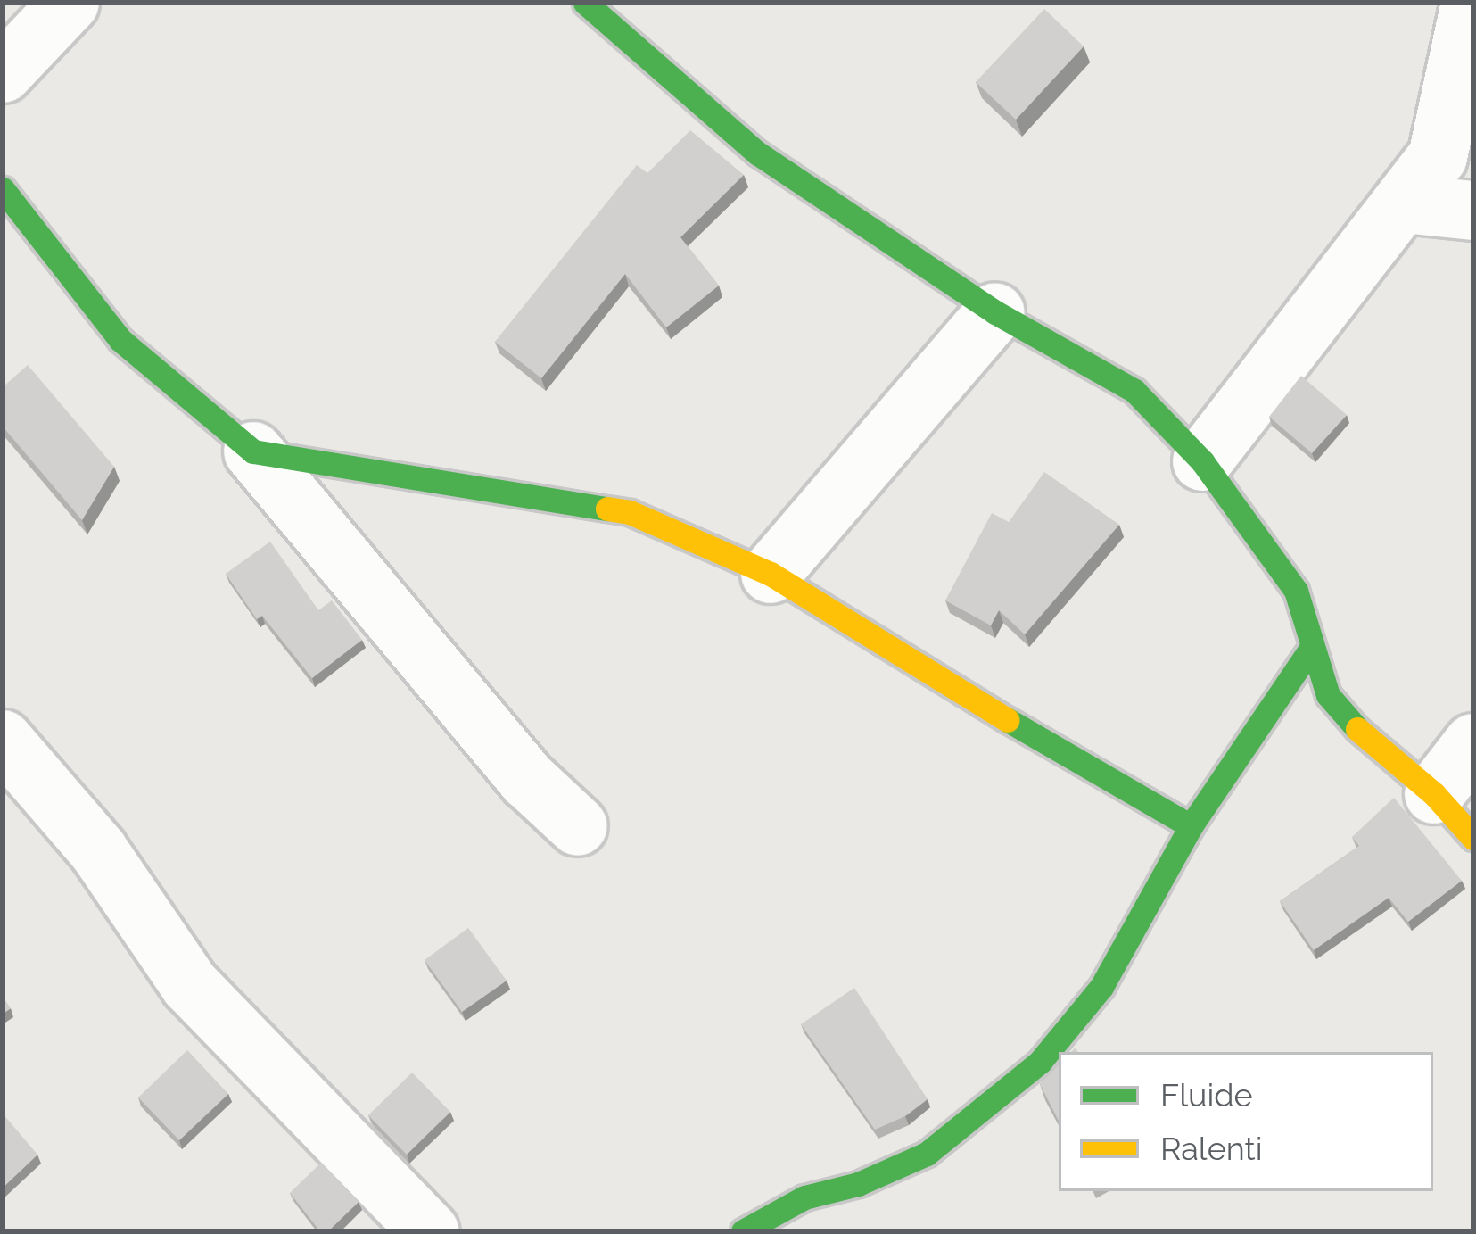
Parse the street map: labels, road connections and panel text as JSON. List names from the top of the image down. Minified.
{"legend":["Fluide","Ralenti"]}
